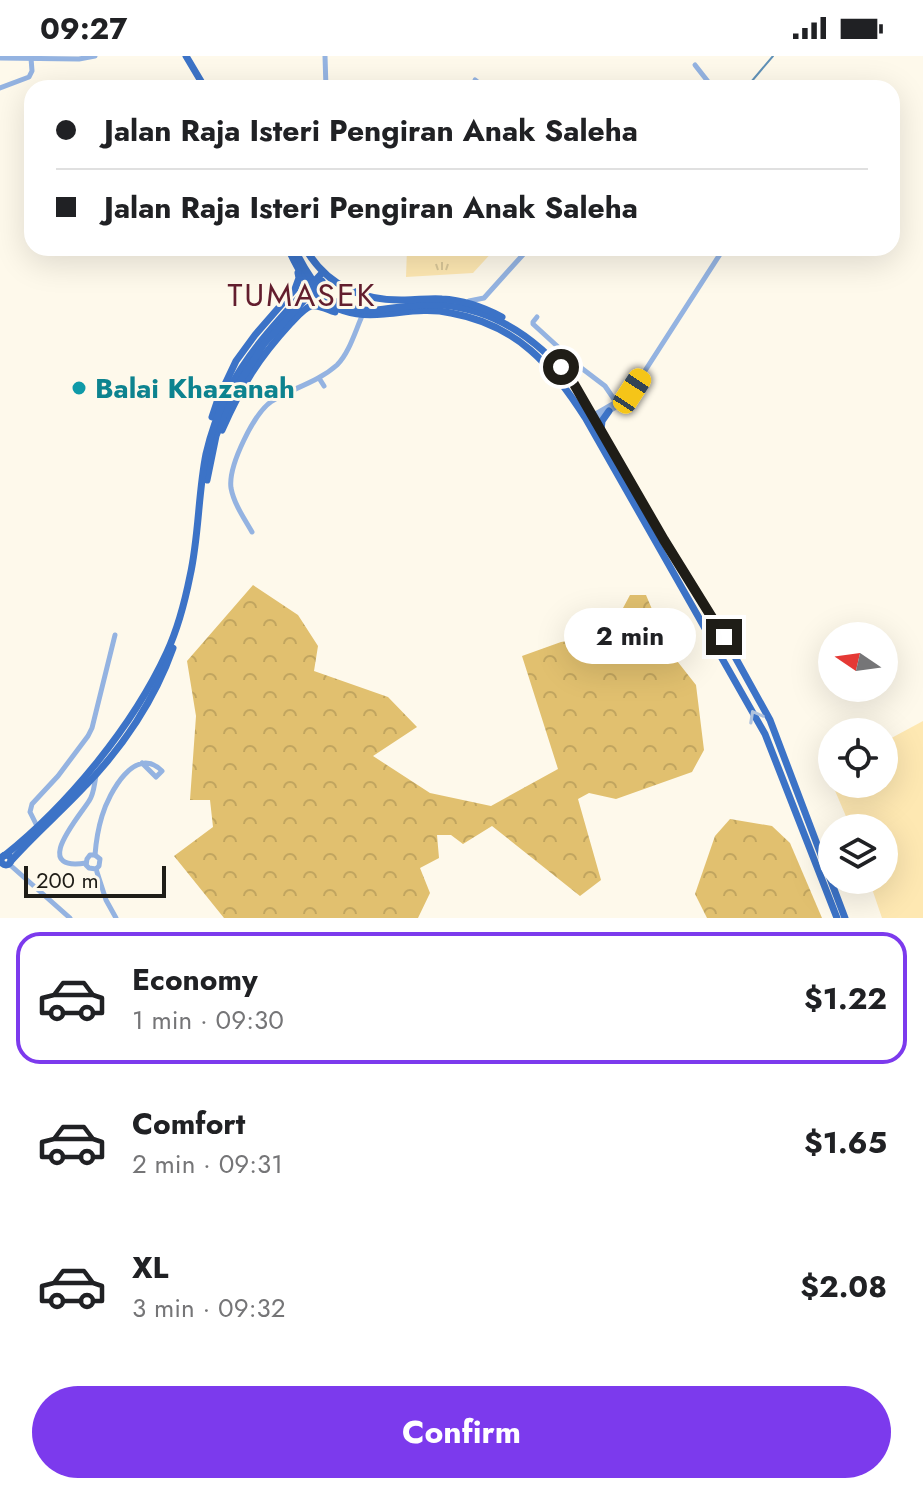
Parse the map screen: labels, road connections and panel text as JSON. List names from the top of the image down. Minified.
{"districts":["TUMASEK"],"places":["Balai Khazanah"],"scale_bar":"200 m","north":"left","page":{"status":"09:27","banner":["Jalan Raja Isteri Pengiran Anak Saleha","Jalan Raja Isteri Pengiran Anak Saleha"],"bubble":"2 min","scale":"200 m","list":[{"name":"Economy","note":"1 min · 09:30","value":"$1.22"},{"name":"Comfort","note":"2 min · 09:31","value":"$1.65"},{"name":"XL","note":"3 min · 09:32","value":"$2.08"}],"buttons":"Confirm"}}
